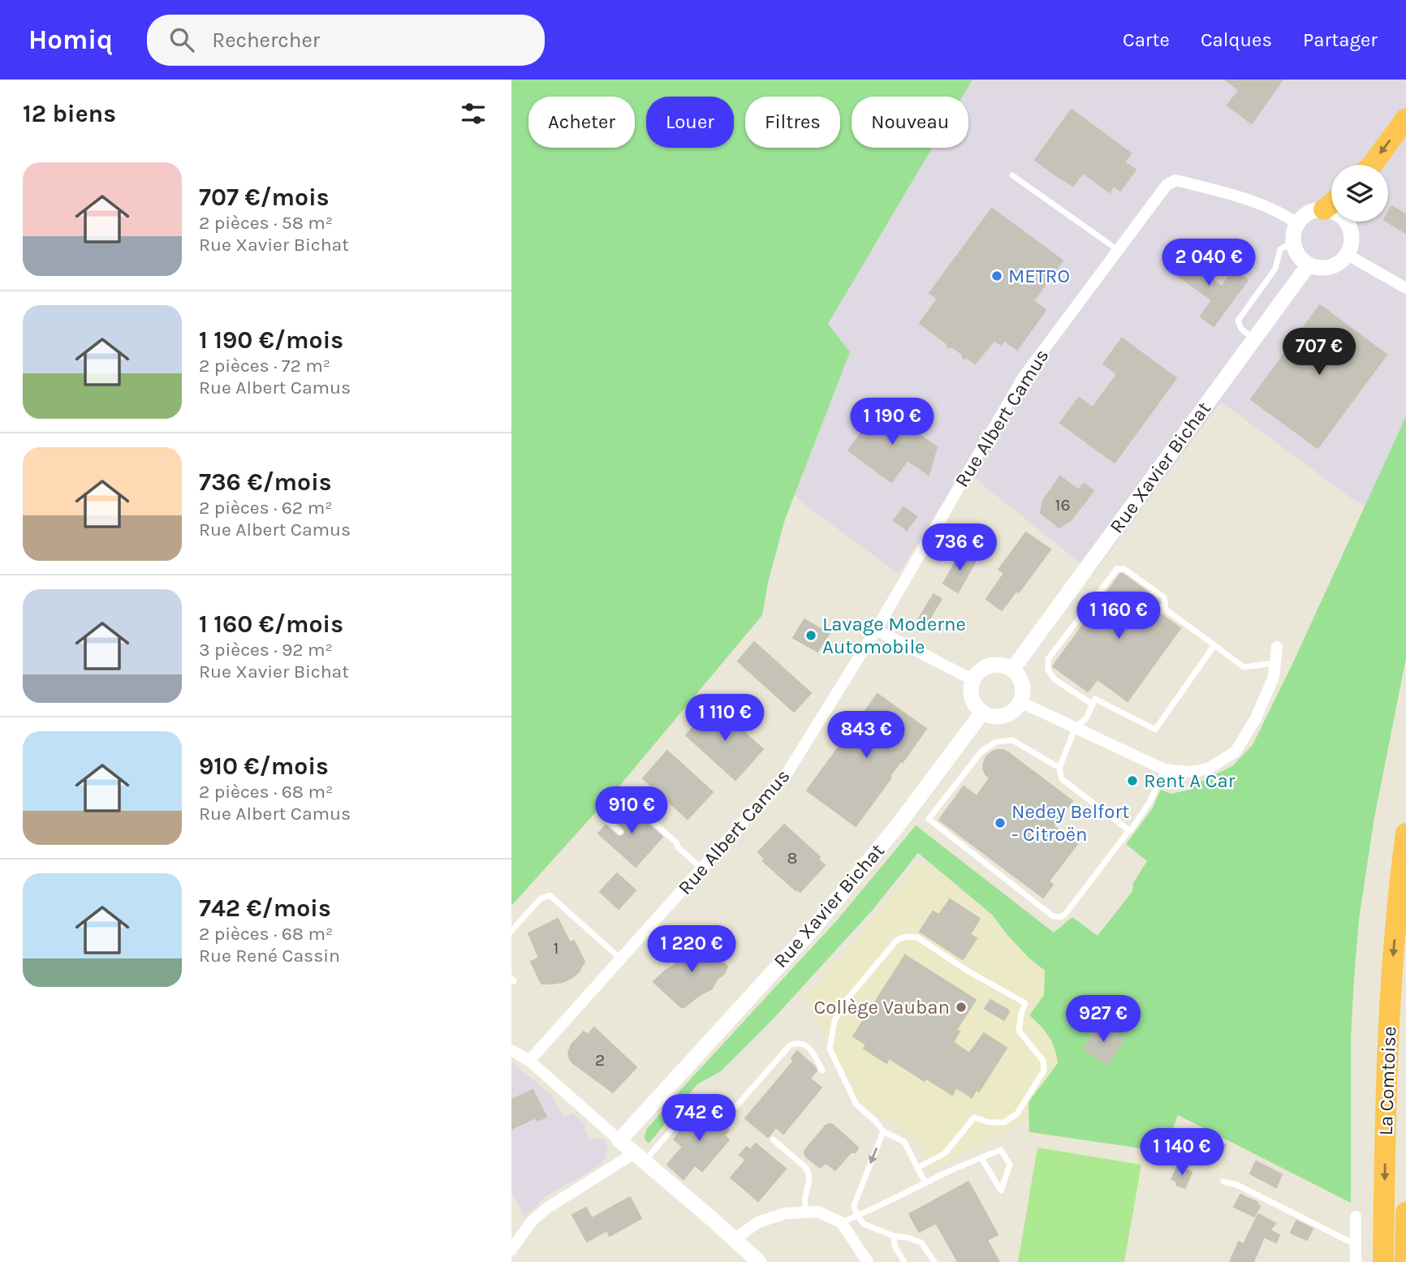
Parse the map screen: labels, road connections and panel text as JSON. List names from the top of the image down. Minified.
{"streets":{"highway":["La Comtoise"],"main road":["Rue Xavier Bichat"],"street":["Rue Albert Camus"]},"crossings":[["Rue Albert Camus","Rue Xavier Bichat"]],"one_way":["La Comtoise"],"places":["METRO","Lavage Moderne Automobile","Rent A Car","Nedey Belfort - Citroën","Collège Vauban"],"house_numbers":["16","8","1","2"],"page":{"header":"Homiq","search":"Rechercher","nav":["Carte","Calques","Partager"],"heading":"12 biens","chip":["Acheter","Louer","Filtres","Nouveau"],"list":[{"name":"707 €/mois","note":"2 pièces · 58 m² · Rue Xavier Bichat"},{"name":"1 190 €/mois","note":"2 pièces · 72 m² · Rue Albert Camus"},{"name":"736 €/mois","note":"2 pièces · 62 m² · Rue Albert Camus"},{"name":"1 160 €/mois","note":"3 pièces · 92 m² · Rue Xavier Bichat"},{"name":"910 €/mois","note":"2 pièces · 68 m² · Rue Albert Camus"},{"name":"742 €/mois","note":"2 pièces · 68 m² · Rue René Cassin"}],"price":["2 040 €","707 €","1 190 €","736 €","1 160 €","1 110 €","843 €","910 €","1 220 €","927 €","742 €","1 140 €"]}}
